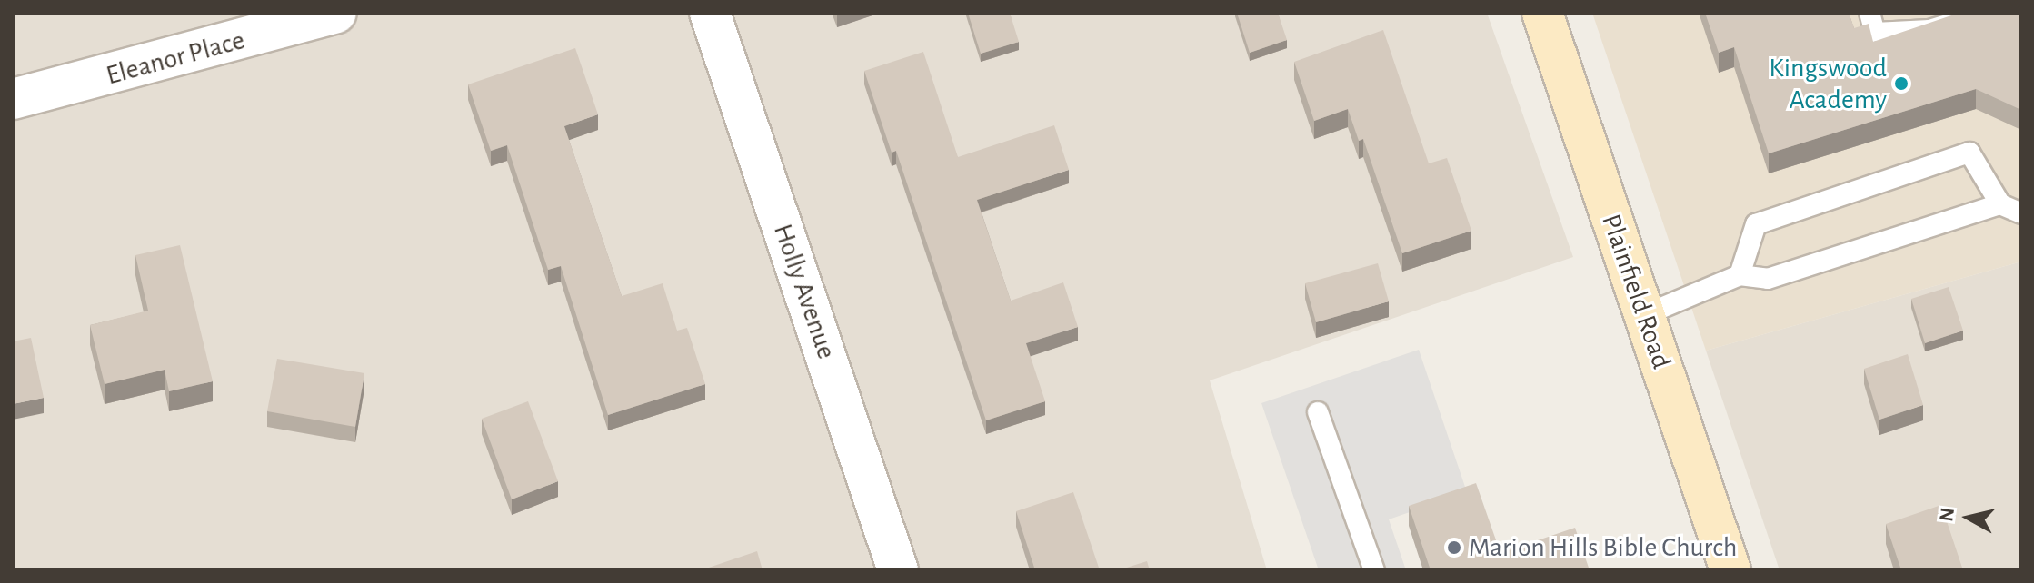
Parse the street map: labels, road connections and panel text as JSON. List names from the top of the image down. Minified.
{"streets":{"main road":["Plainfield Road"],"street":["Eleanor Place","Holly Avenue"]},"places":["Kingswood Academy","Marion Hills Bible Church"],"north":"left"}
